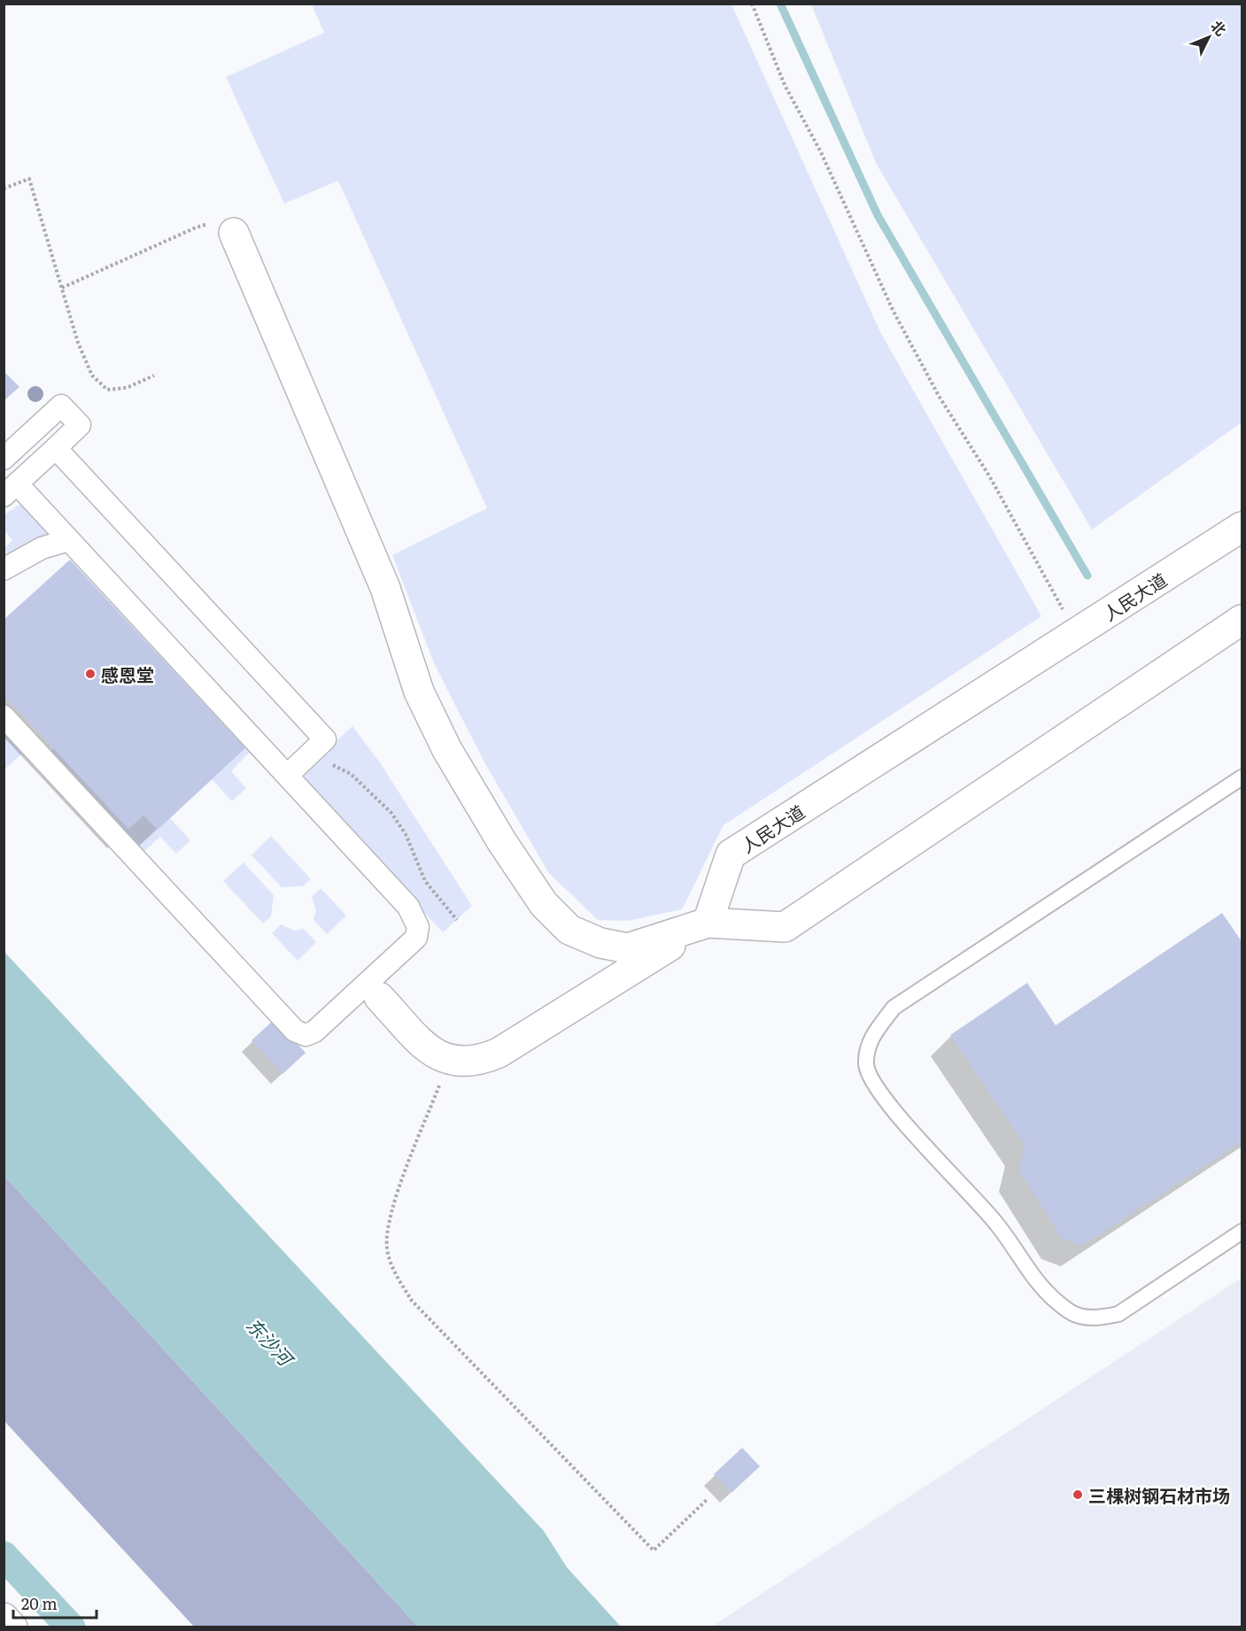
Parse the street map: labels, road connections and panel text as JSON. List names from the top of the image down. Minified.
{"streets":{"street":["人民大道"]},"water":["东沙河"],"places":["感恩堂","三棵树钢石材市场"],"scale_bar":"20 m","north":"top right"}
